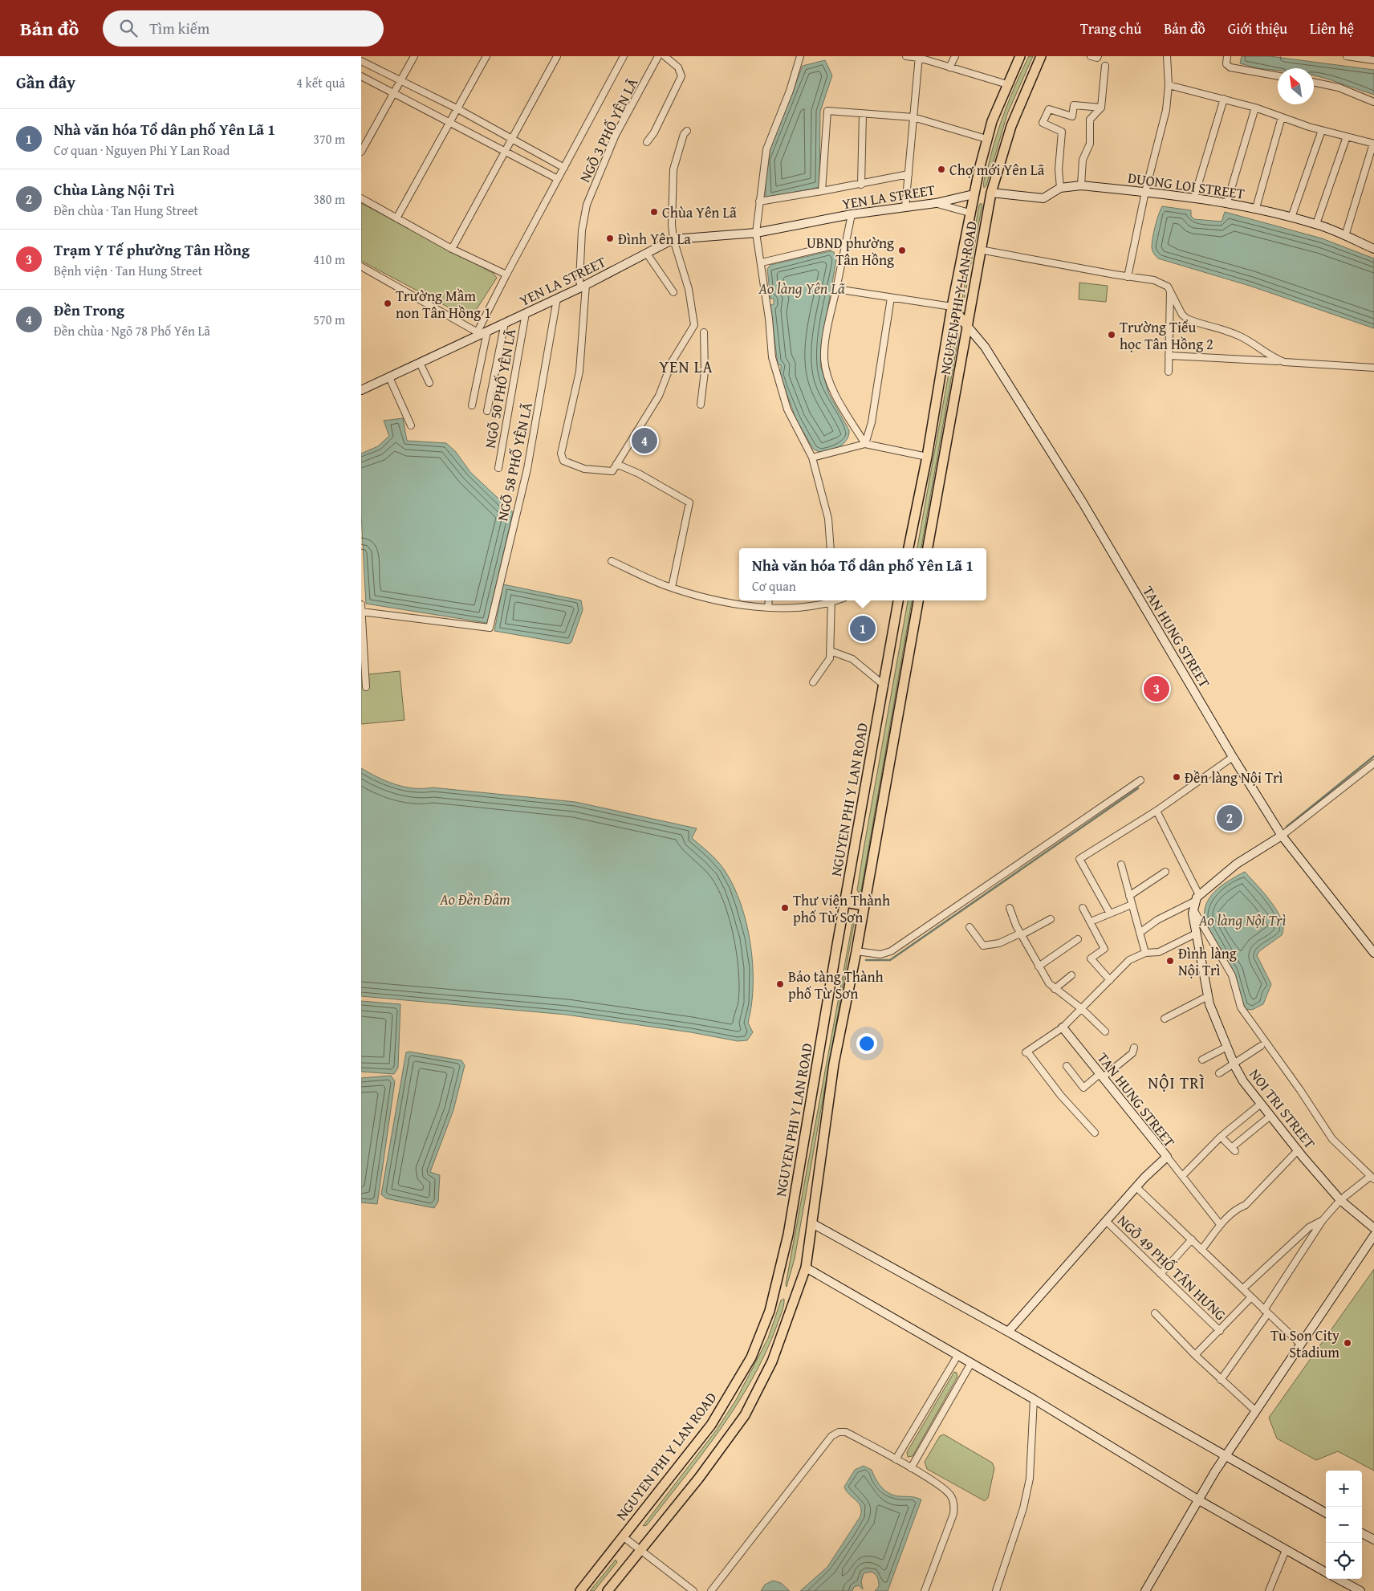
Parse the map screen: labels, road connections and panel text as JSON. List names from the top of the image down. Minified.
{"streets":{"main road":["NGUYEN PHI Y LAN ROAD"],"street":["NGÕ 3 PHỐ YÊN LÃ","DUONG LOI STREET","YEN LA STREET","NGÕ 50 PHỐ YÊN LÃ","NGÕ 58 PHỐ YÊN LÃ","TAN HUNG STREET","NOI TRI STREET","NGÕ 49 PHỐ TÂN HƯNG"]},"crossings":[["NGÕ 3 PHỐ YÊN LÃ","YEN LA STREET"],["DUONG LOI STREET","NGUYEN PHI Y LAN ROAD"],["YEN LA STREET","NGUYEN PHI Y LAN ROAD"],["YEN LA STREET","NGÕ 50 PHỐ YÊN LÃ"],["YEN LA STREET","NGÕ 58 PHỐ YÊN LÃ"],["NGUYEN PHI Y LAN ROAD","TAN HUNG STREET"],["TAN HUNG STREET","NGÕ 49 PHỐ TÂN HƯNG"]],"districts":["YEN LA","NỘI TRÌ"],"water":["Ao làng Yên Lã","Ao Đền Đầm","Ao làng Nội Trì"],"places":["Chợ mới Yên Lã","Chùa Yên Lã","Đình Yên La","UBND phường Tân Hồng","Trường Mầm non Tân Hồng 1","Trường Tiểu học Tân Hồng 2","Đền làng Nội Trì","Thư viện Thành phố Từ Sơn","Đình làng Nội Trì","Bảo tàng Thành phố Từ Sơn","Tu Son City Stadium"],"north":"top left","page":{"header":"Bản đồ","search":"Tìm kiếm","nav":["Trang chủ","Bản đồ","Giới thiệu","Liên hệ"],"heading":["Gần đây","4 kết quả"],"list":[{"mark":"1","name":"Nhà văn hóa Tổ dân phố Yên Lã 1","note":"Cơ quan · Nguyen Phi Y Lan Road","value":"370 m"},{"mark":"2","name":"Chùa Làng Nội Trì","note":"Đền chùa · Tan Hung Street","value":"380 m"},{"mark":"3","name":"Trạm Y Tế phường Tân Hồng","note":"Bệnh viện · Tan Hung Street","value":"410 m"},{"mark":"4","name":"Đền Trong","note":"Đền chùa · Ngõ 78 Phố Yên Lã","value":"570 m"}],"pins":["4","1","3","2"],"popup":["Nhà văn hóa Tổ dân phố Yên Lã 1","Cơ quan"],"map_buttons":["+","−"]}}
